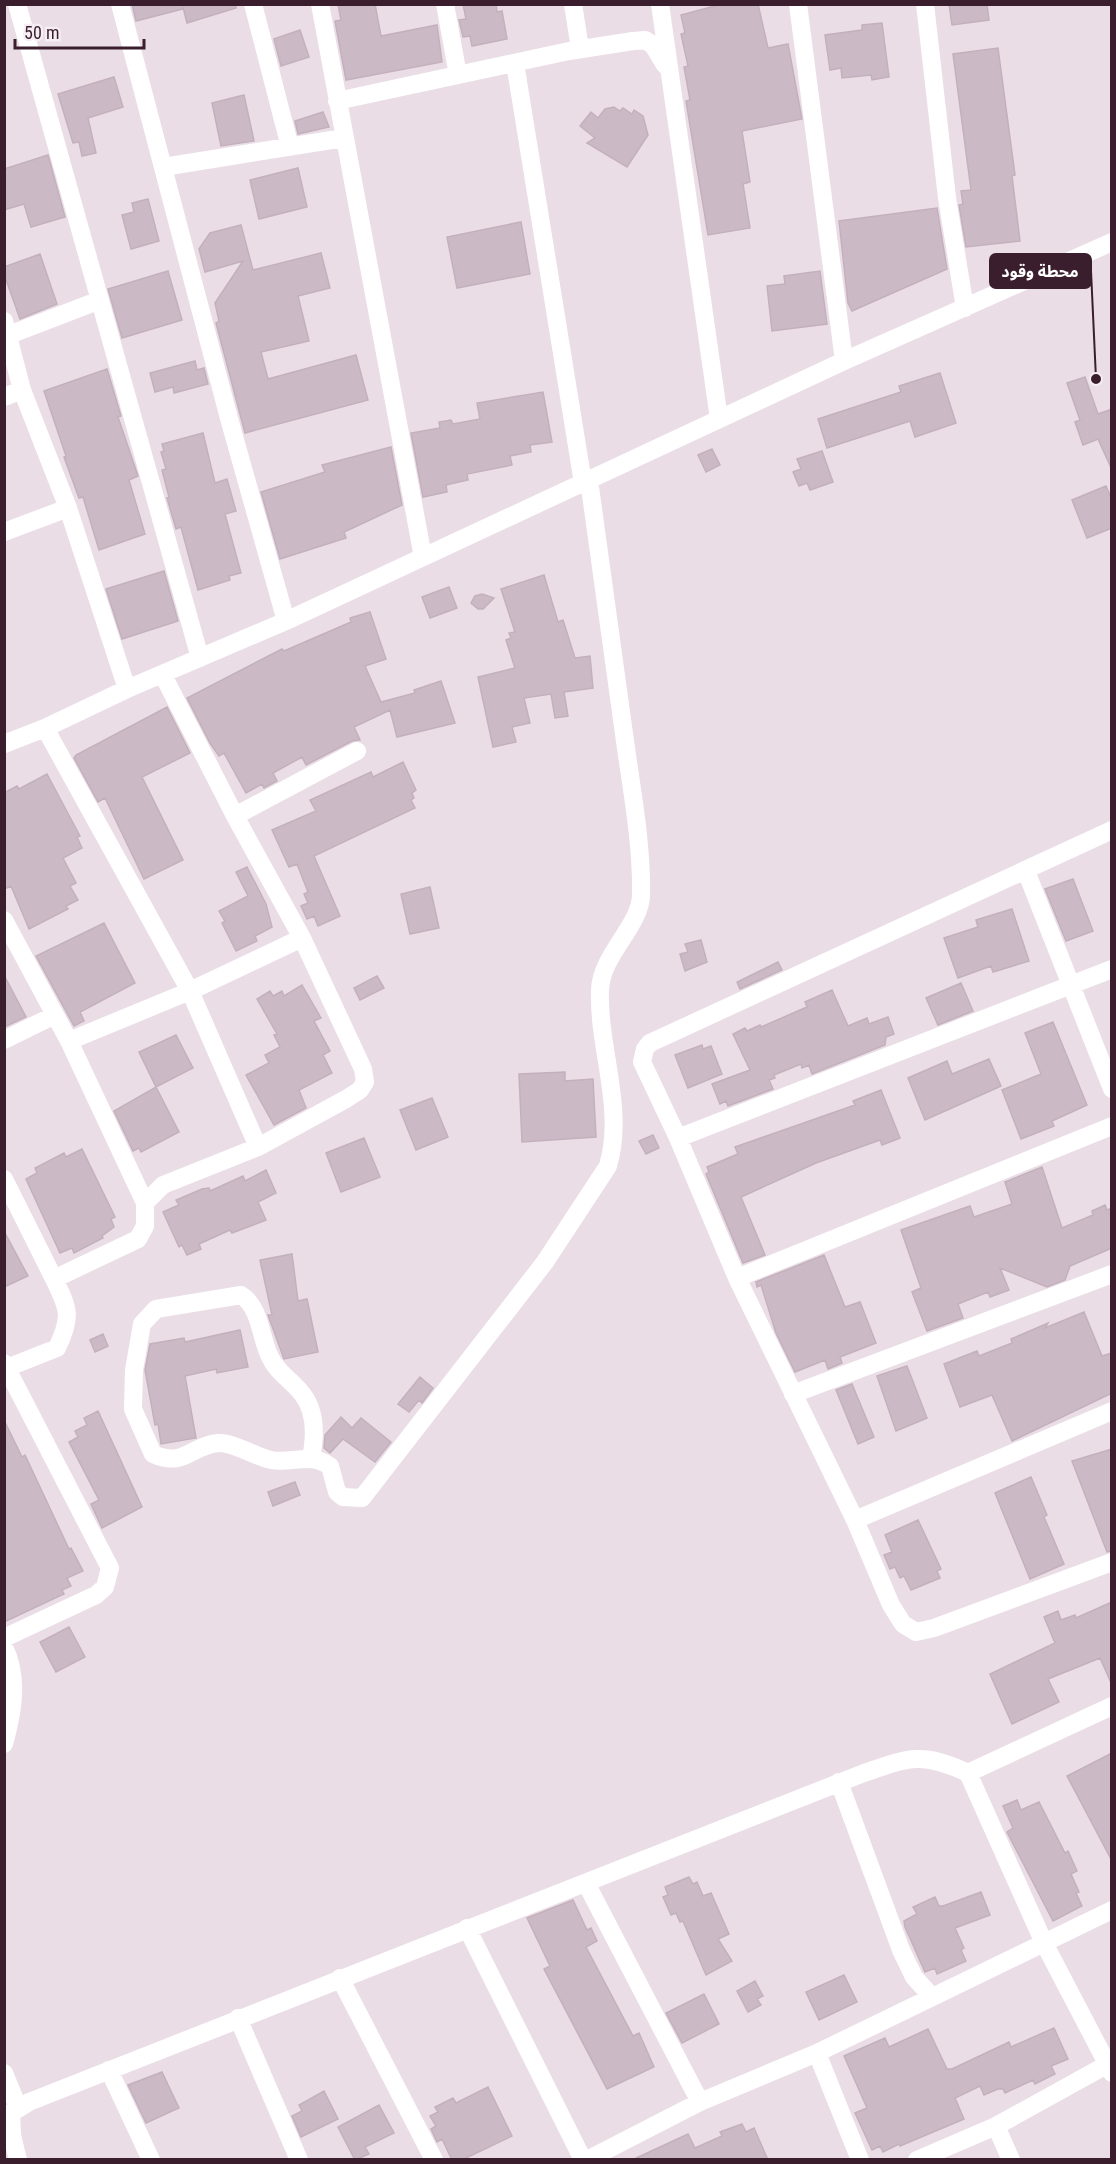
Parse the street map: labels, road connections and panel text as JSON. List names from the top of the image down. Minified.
{"places":["محطة وقود"],"scale_bar":"50 m"}
